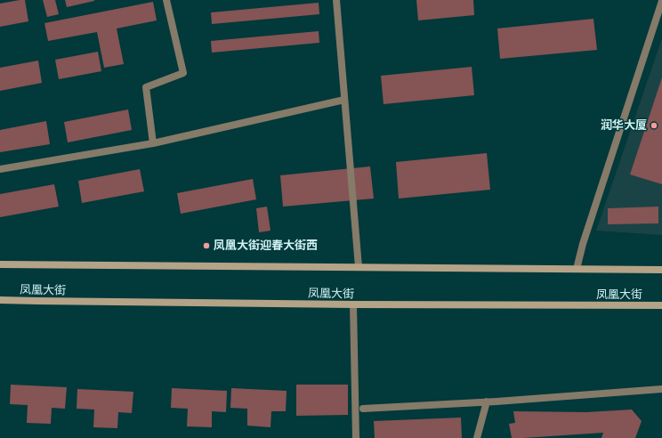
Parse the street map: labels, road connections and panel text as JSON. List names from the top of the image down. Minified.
{"streets":{"main road":["凤凰大街"]},"places":["润华大厦","凤凰大街迎春大街西"]}
